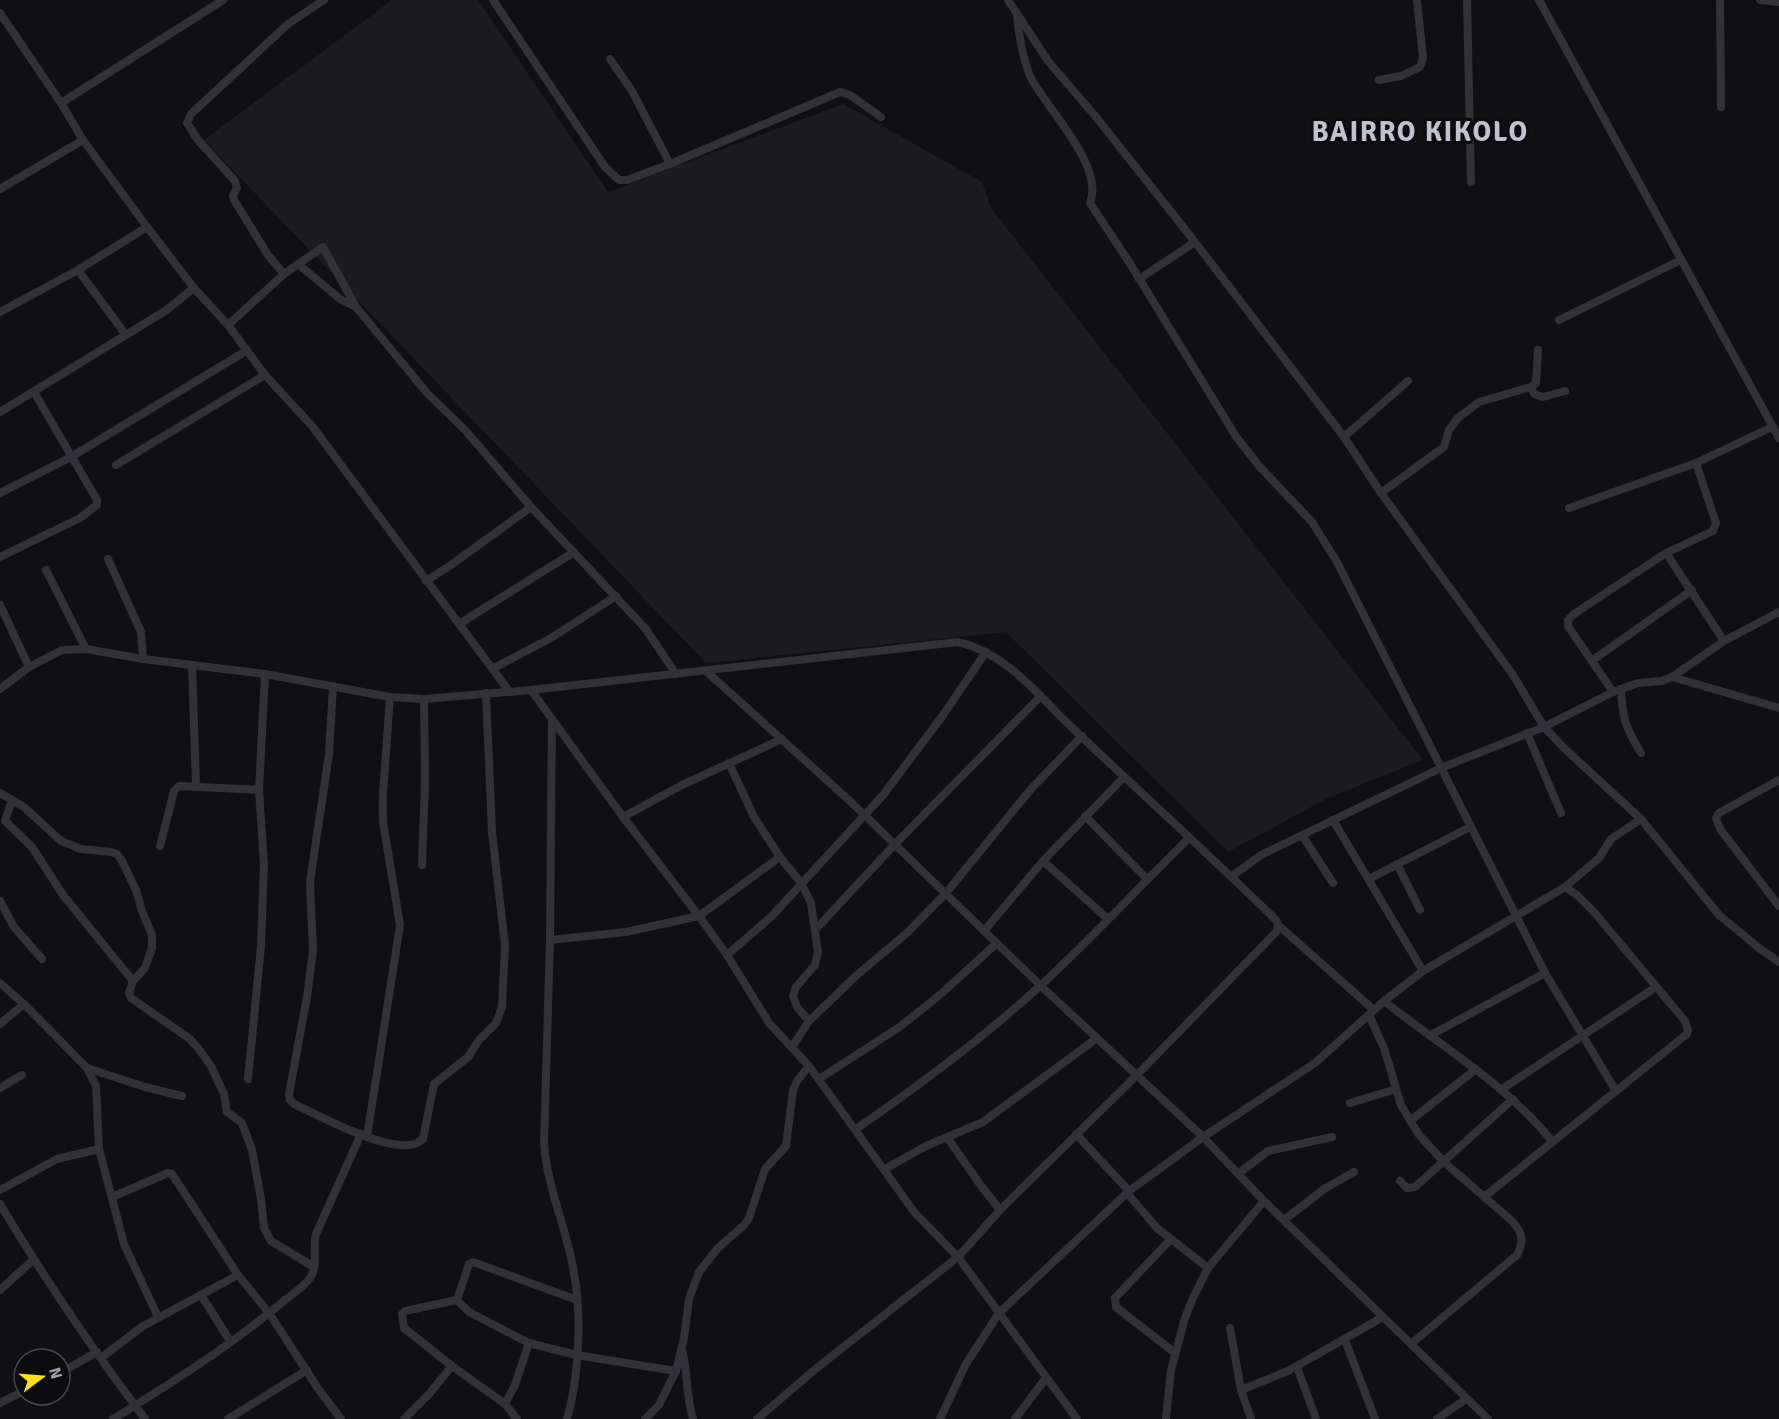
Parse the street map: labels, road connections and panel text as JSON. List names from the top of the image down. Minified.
{"districts":["BAIRRO KIKOLO"],"north":"right"}
